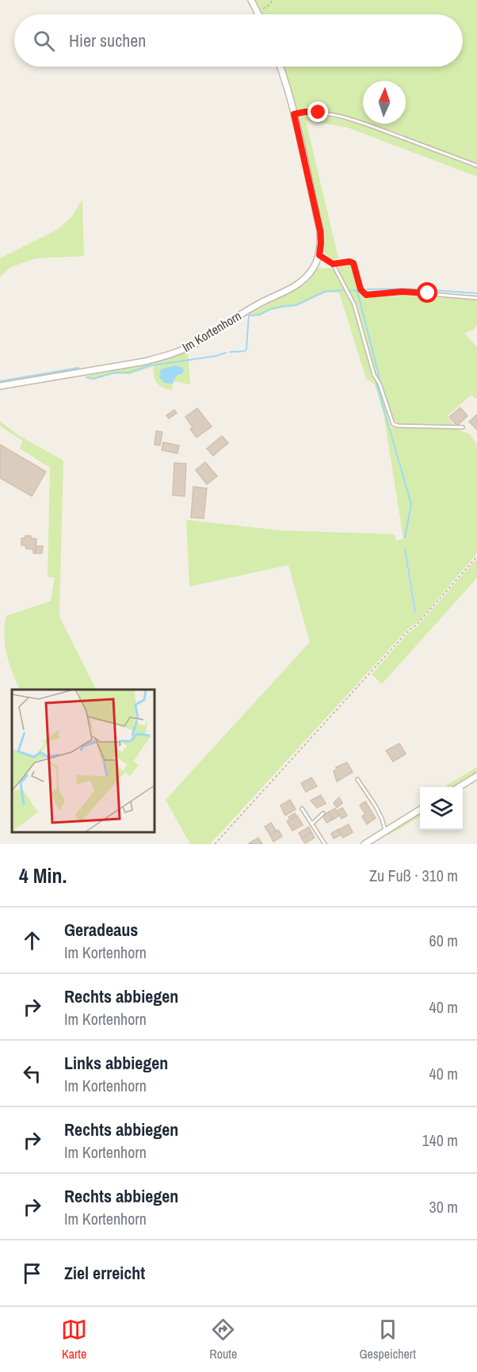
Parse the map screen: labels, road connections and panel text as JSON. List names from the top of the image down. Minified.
{"streets":{"street":["Im Kortenhorn"]},"north":"top","page":{"search":"Hier suchen","heading":["4 Min.","Zu Fuß · 310 m"],"list":[["Geradeaus","Im Kortenhorn","60 m"],["Rechts abbiegen","Im Kortenhorn","40 m"],["Links abbiegen","Im Kortenhorn","40 m"],["Rechts abbiegen","Im Kortenhorn","140 m"],["Rechts abbiegen","Im Kortenhorn","30 m"],"Ziel erreicht"],"nav":["Karte","Route","Gespeichert"]}}
